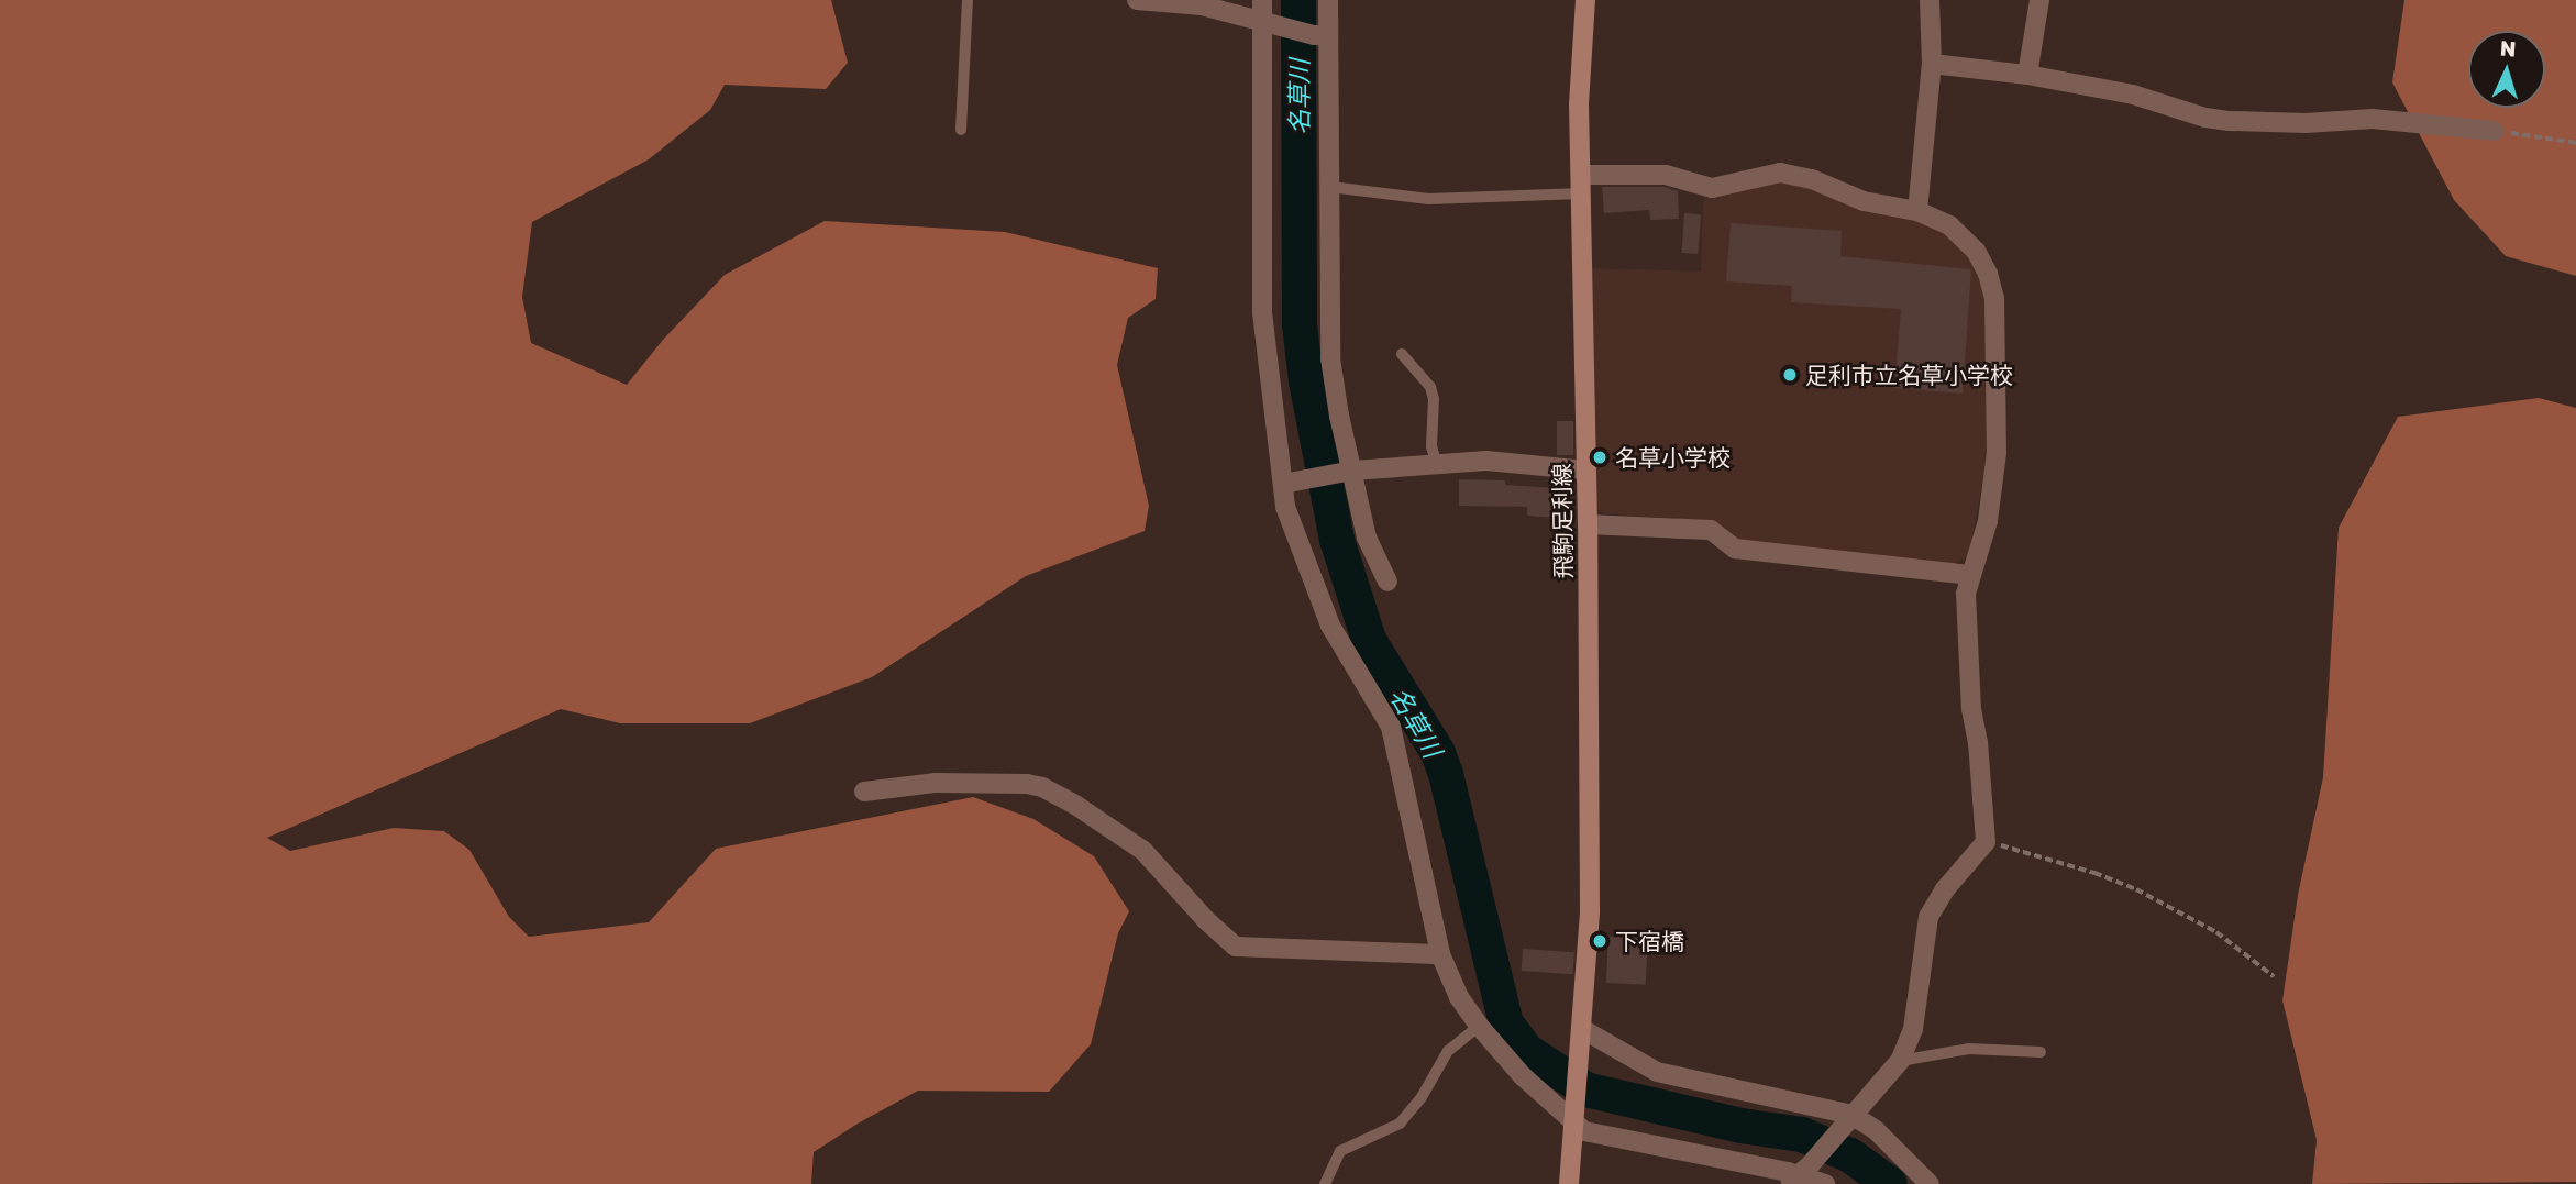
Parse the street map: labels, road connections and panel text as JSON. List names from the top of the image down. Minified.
{"streets":{"main road":["飛駒足利線"]},"water":["名草川"],"places":["足利市立名草小学校","名草小学校","下宿橋"],"north":"top"}
